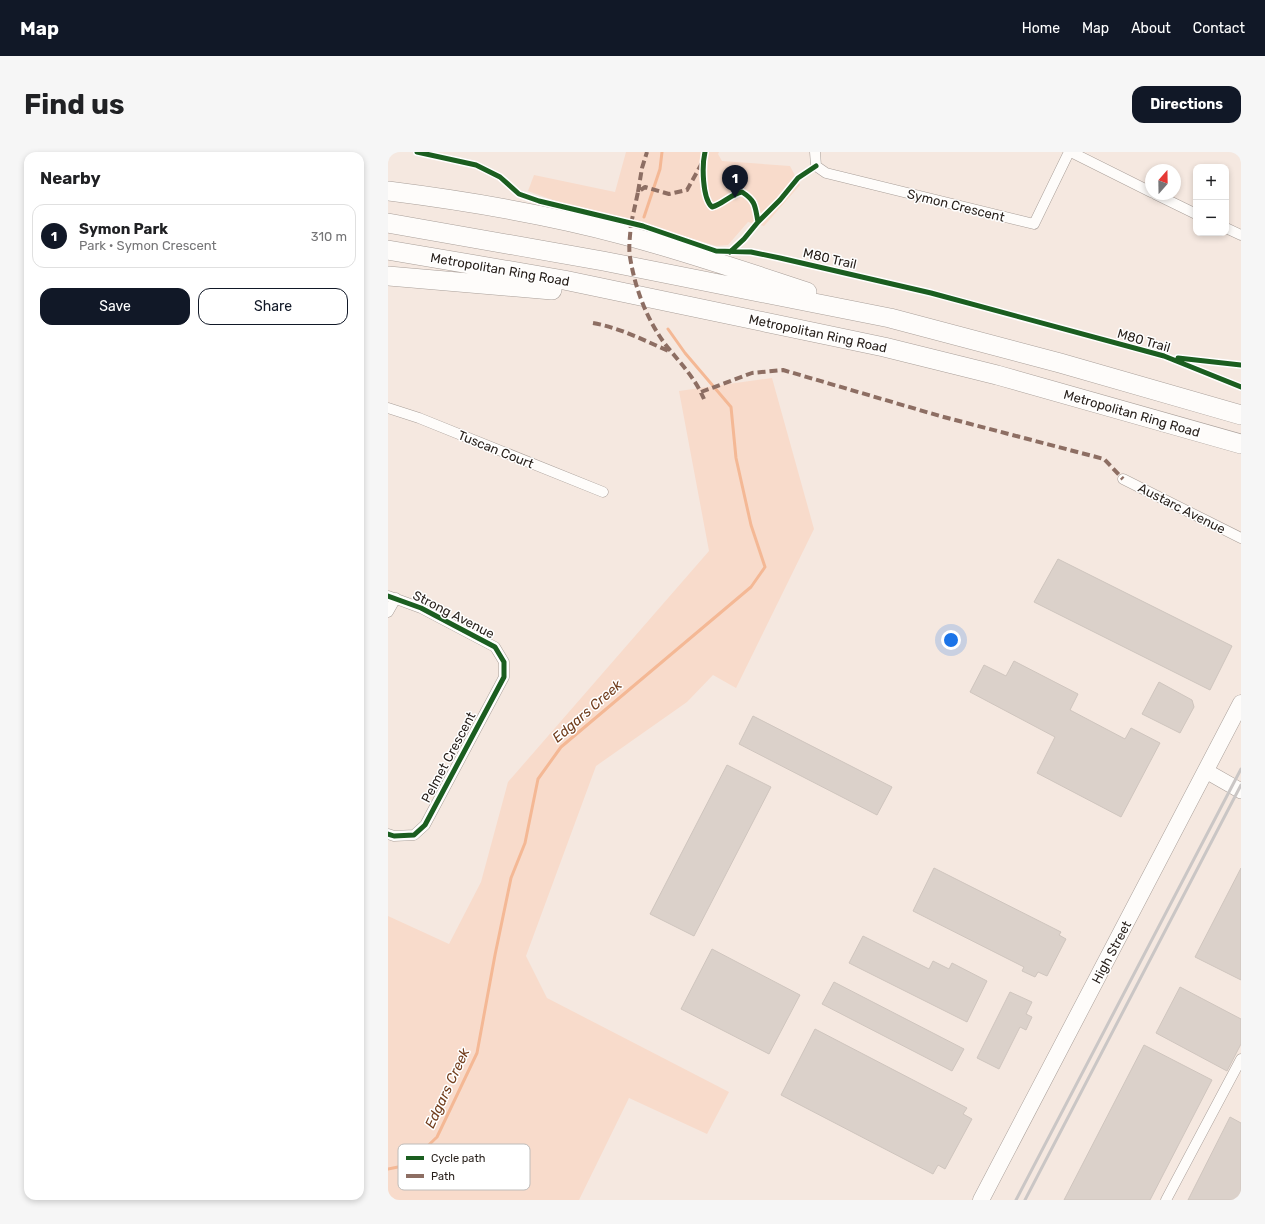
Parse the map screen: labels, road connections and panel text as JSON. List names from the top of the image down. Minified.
{"streets":{"highway":["Metropolitan Ring Road"],"main road":["High Street"],"street":["Symon Crescent","Tuscan Court","Austarc Avenue","Strong Avenue","Pelmet Crescent"],"cycle path":["M80 Trail"]},"crossings":[["Strong Avenue","Pelmet Crescent"]],"water":["Edgars Creek"],"legend":["Cycle path","Path"],"north":"top","page":{"header":"Map","nav":["Home","Map","About","Contact"],"buttons":["Directions",["Save","Share"]],"title":"Find us","heading":"Nearby","map_buttons":["+","−"],"pins":"1","list":[{"mark":"1","name":"Symon Park","note":"Park · Symon Crescent","value":"310 m"}]}}
